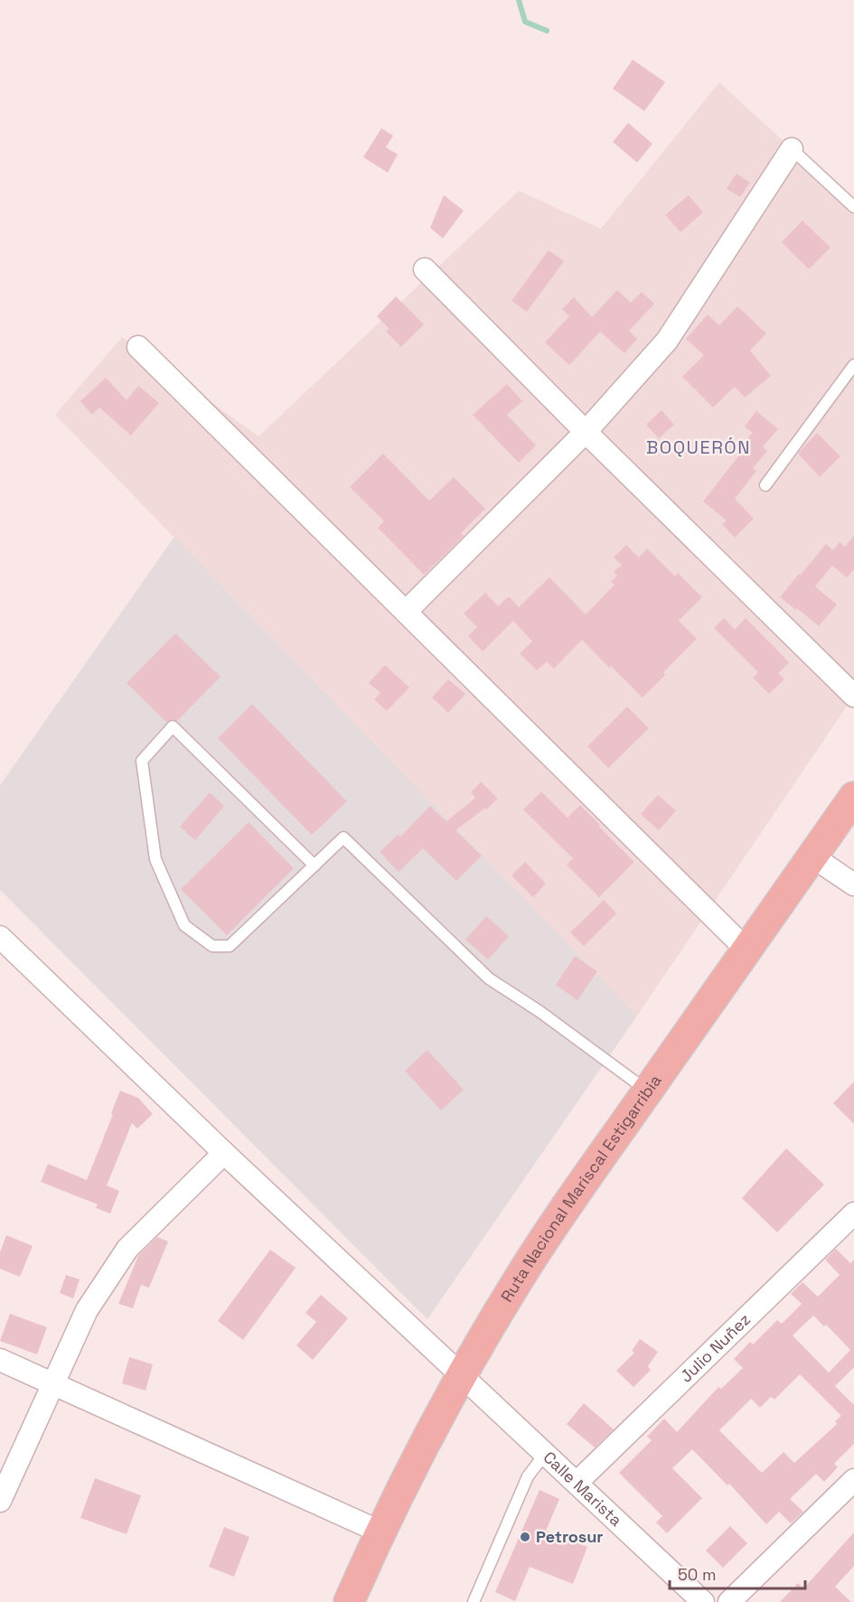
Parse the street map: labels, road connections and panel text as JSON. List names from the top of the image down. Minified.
{"streets":{"main road":["Ruta Nacional Mariscal Estigarribia"],"street":["Julio Nuñez","Calle Marista"]},"crossings":[["Ruta Nacional Mariscal Estigarribia","Calle Marista"],["Julio Nuñez","Calle Marista"]],"districts":["BOQUERÓN"],"places":["Petrosur"],"scale_bar":"50 m"}
